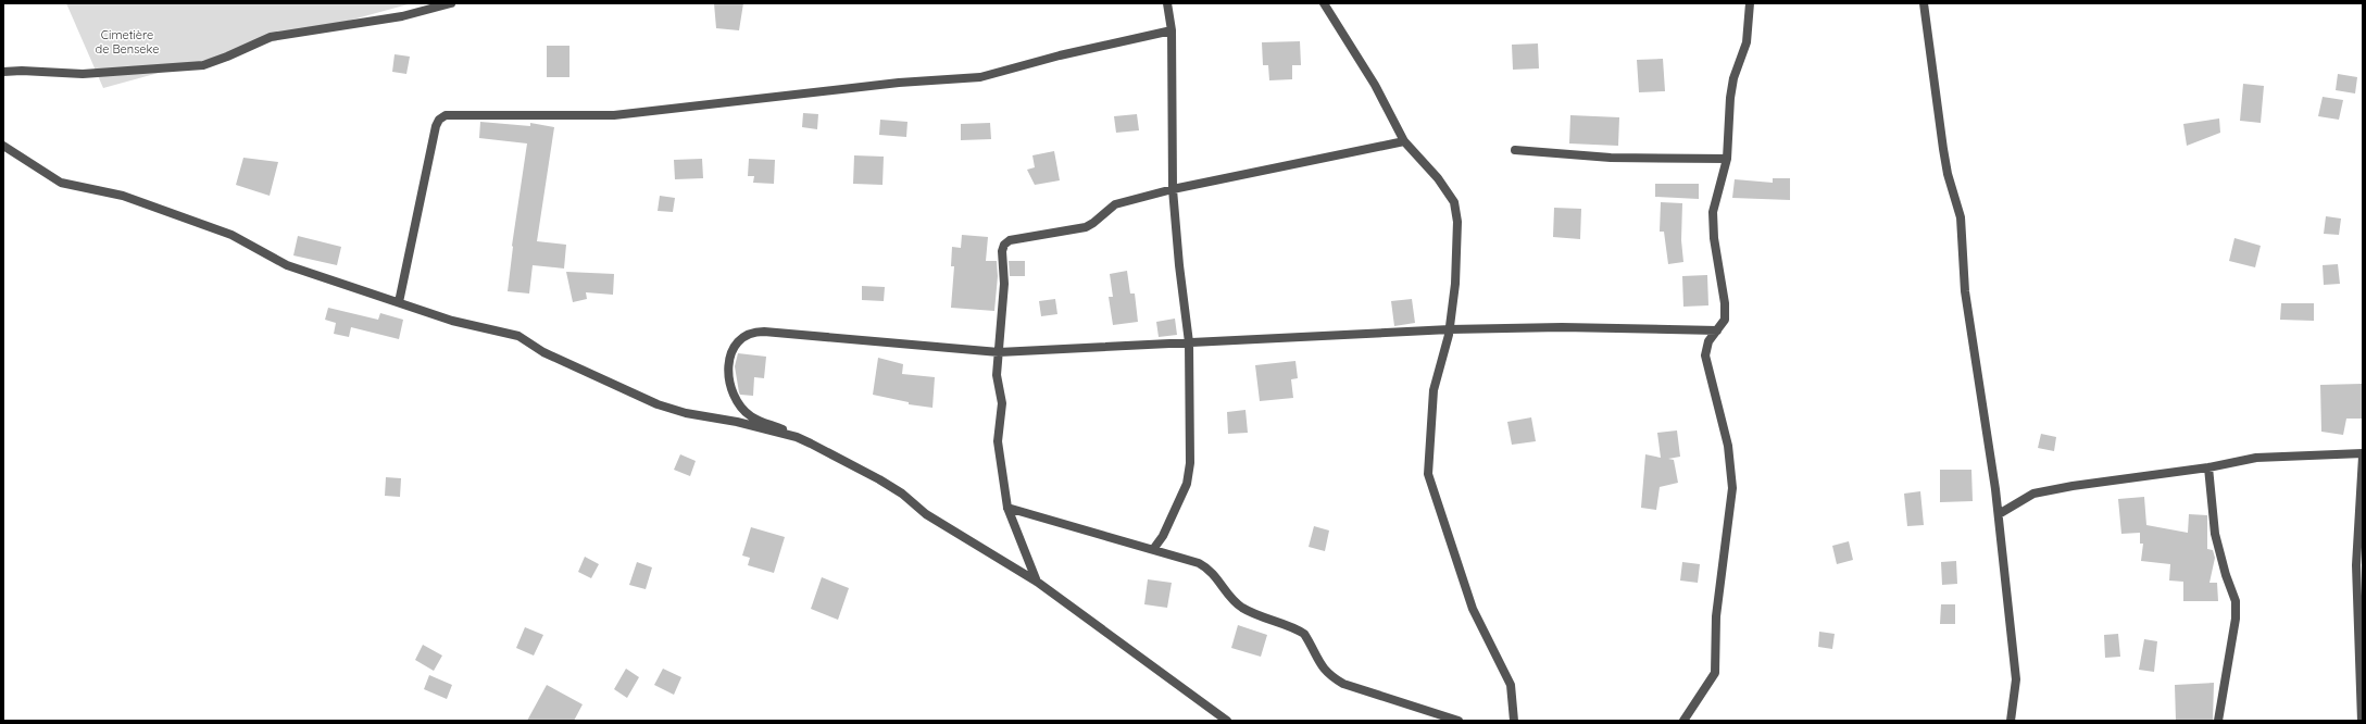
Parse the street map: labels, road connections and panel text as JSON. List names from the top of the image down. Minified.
{"parks":["Cimetière de Benseke"]}
